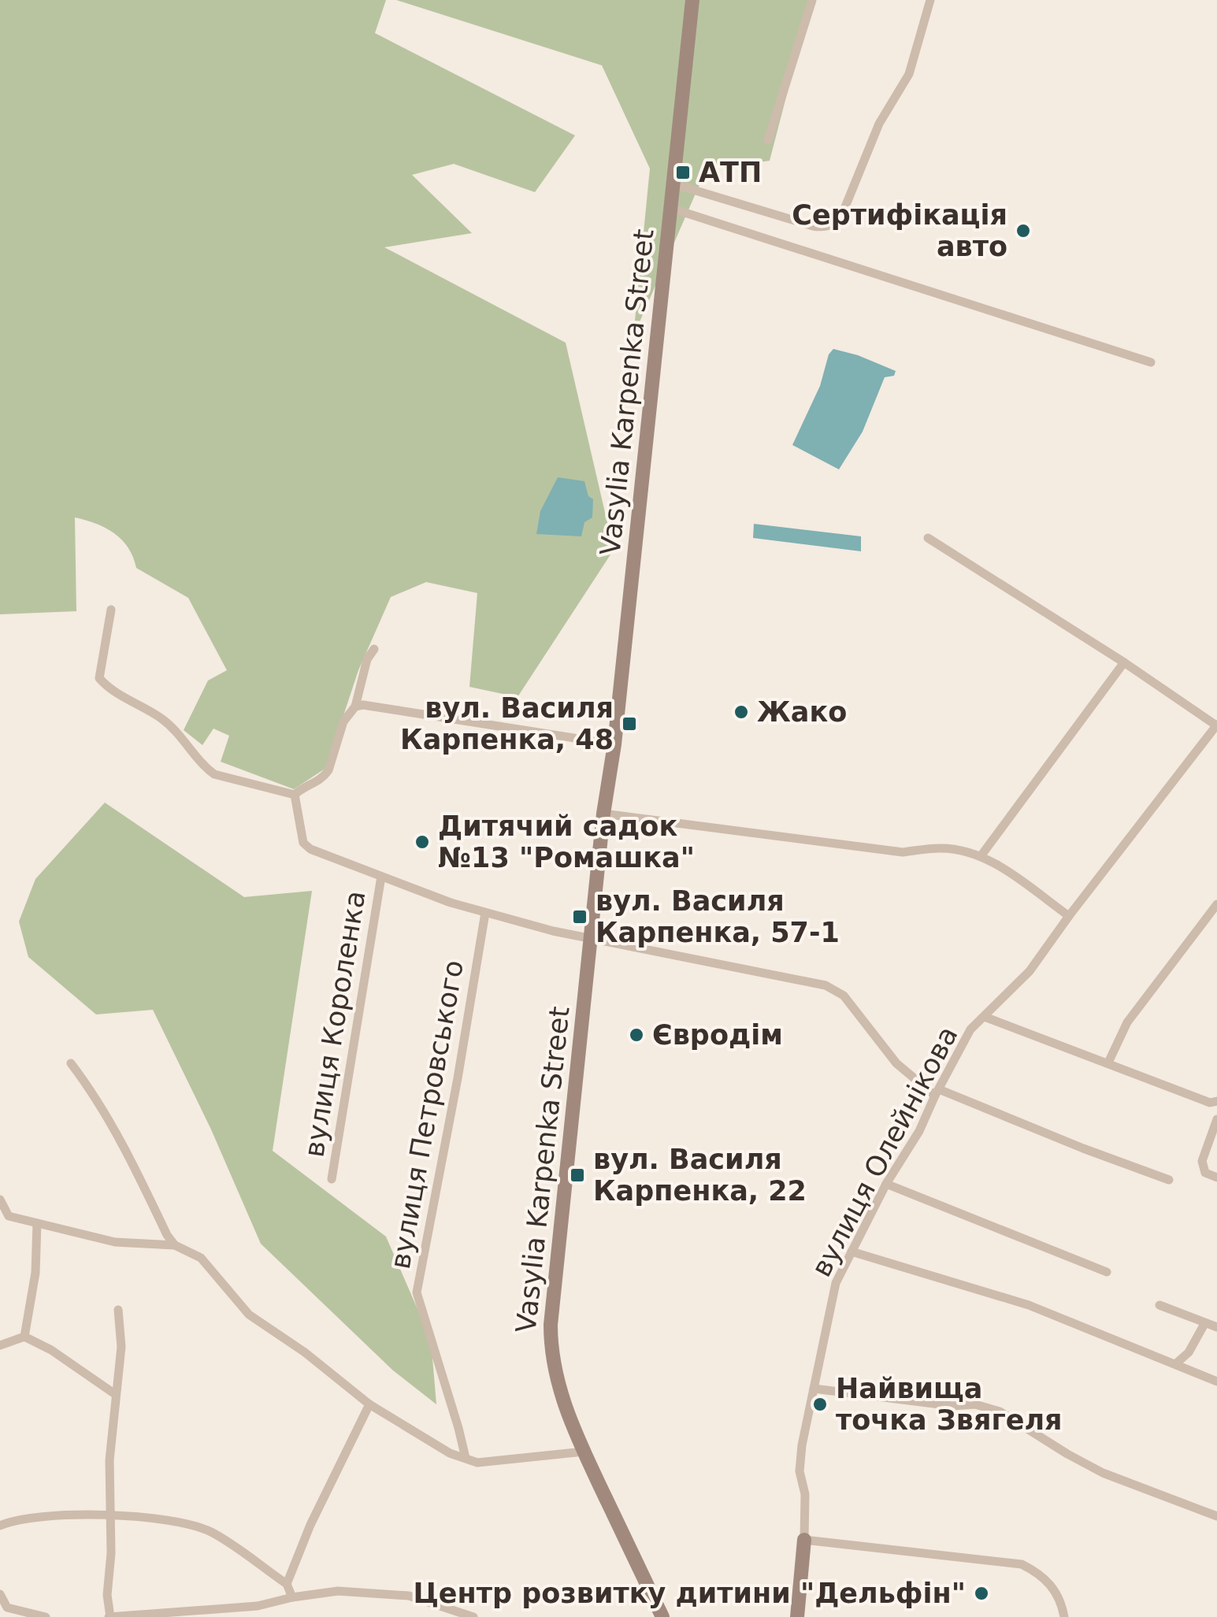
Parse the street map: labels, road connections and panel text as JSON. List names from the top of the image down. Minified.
{"streets":{"street":["Vasylia Karpenka Street","вулиця Короленка","вулиця Петровського","вулиця Олейнікова"]},"places":{"transit":["АТП","вул. Василя Карпенка, 48","вул. Василя Карпенка, 57-1","вул. Василя Карпенка, 22"],"other":["Сертифікація авто","Жако","Дитячий садок №13 \"Ромашка\"","Євродім","Найвища точка Звягеля","Центр розвитку дитини \"Дельфін\""]}}
